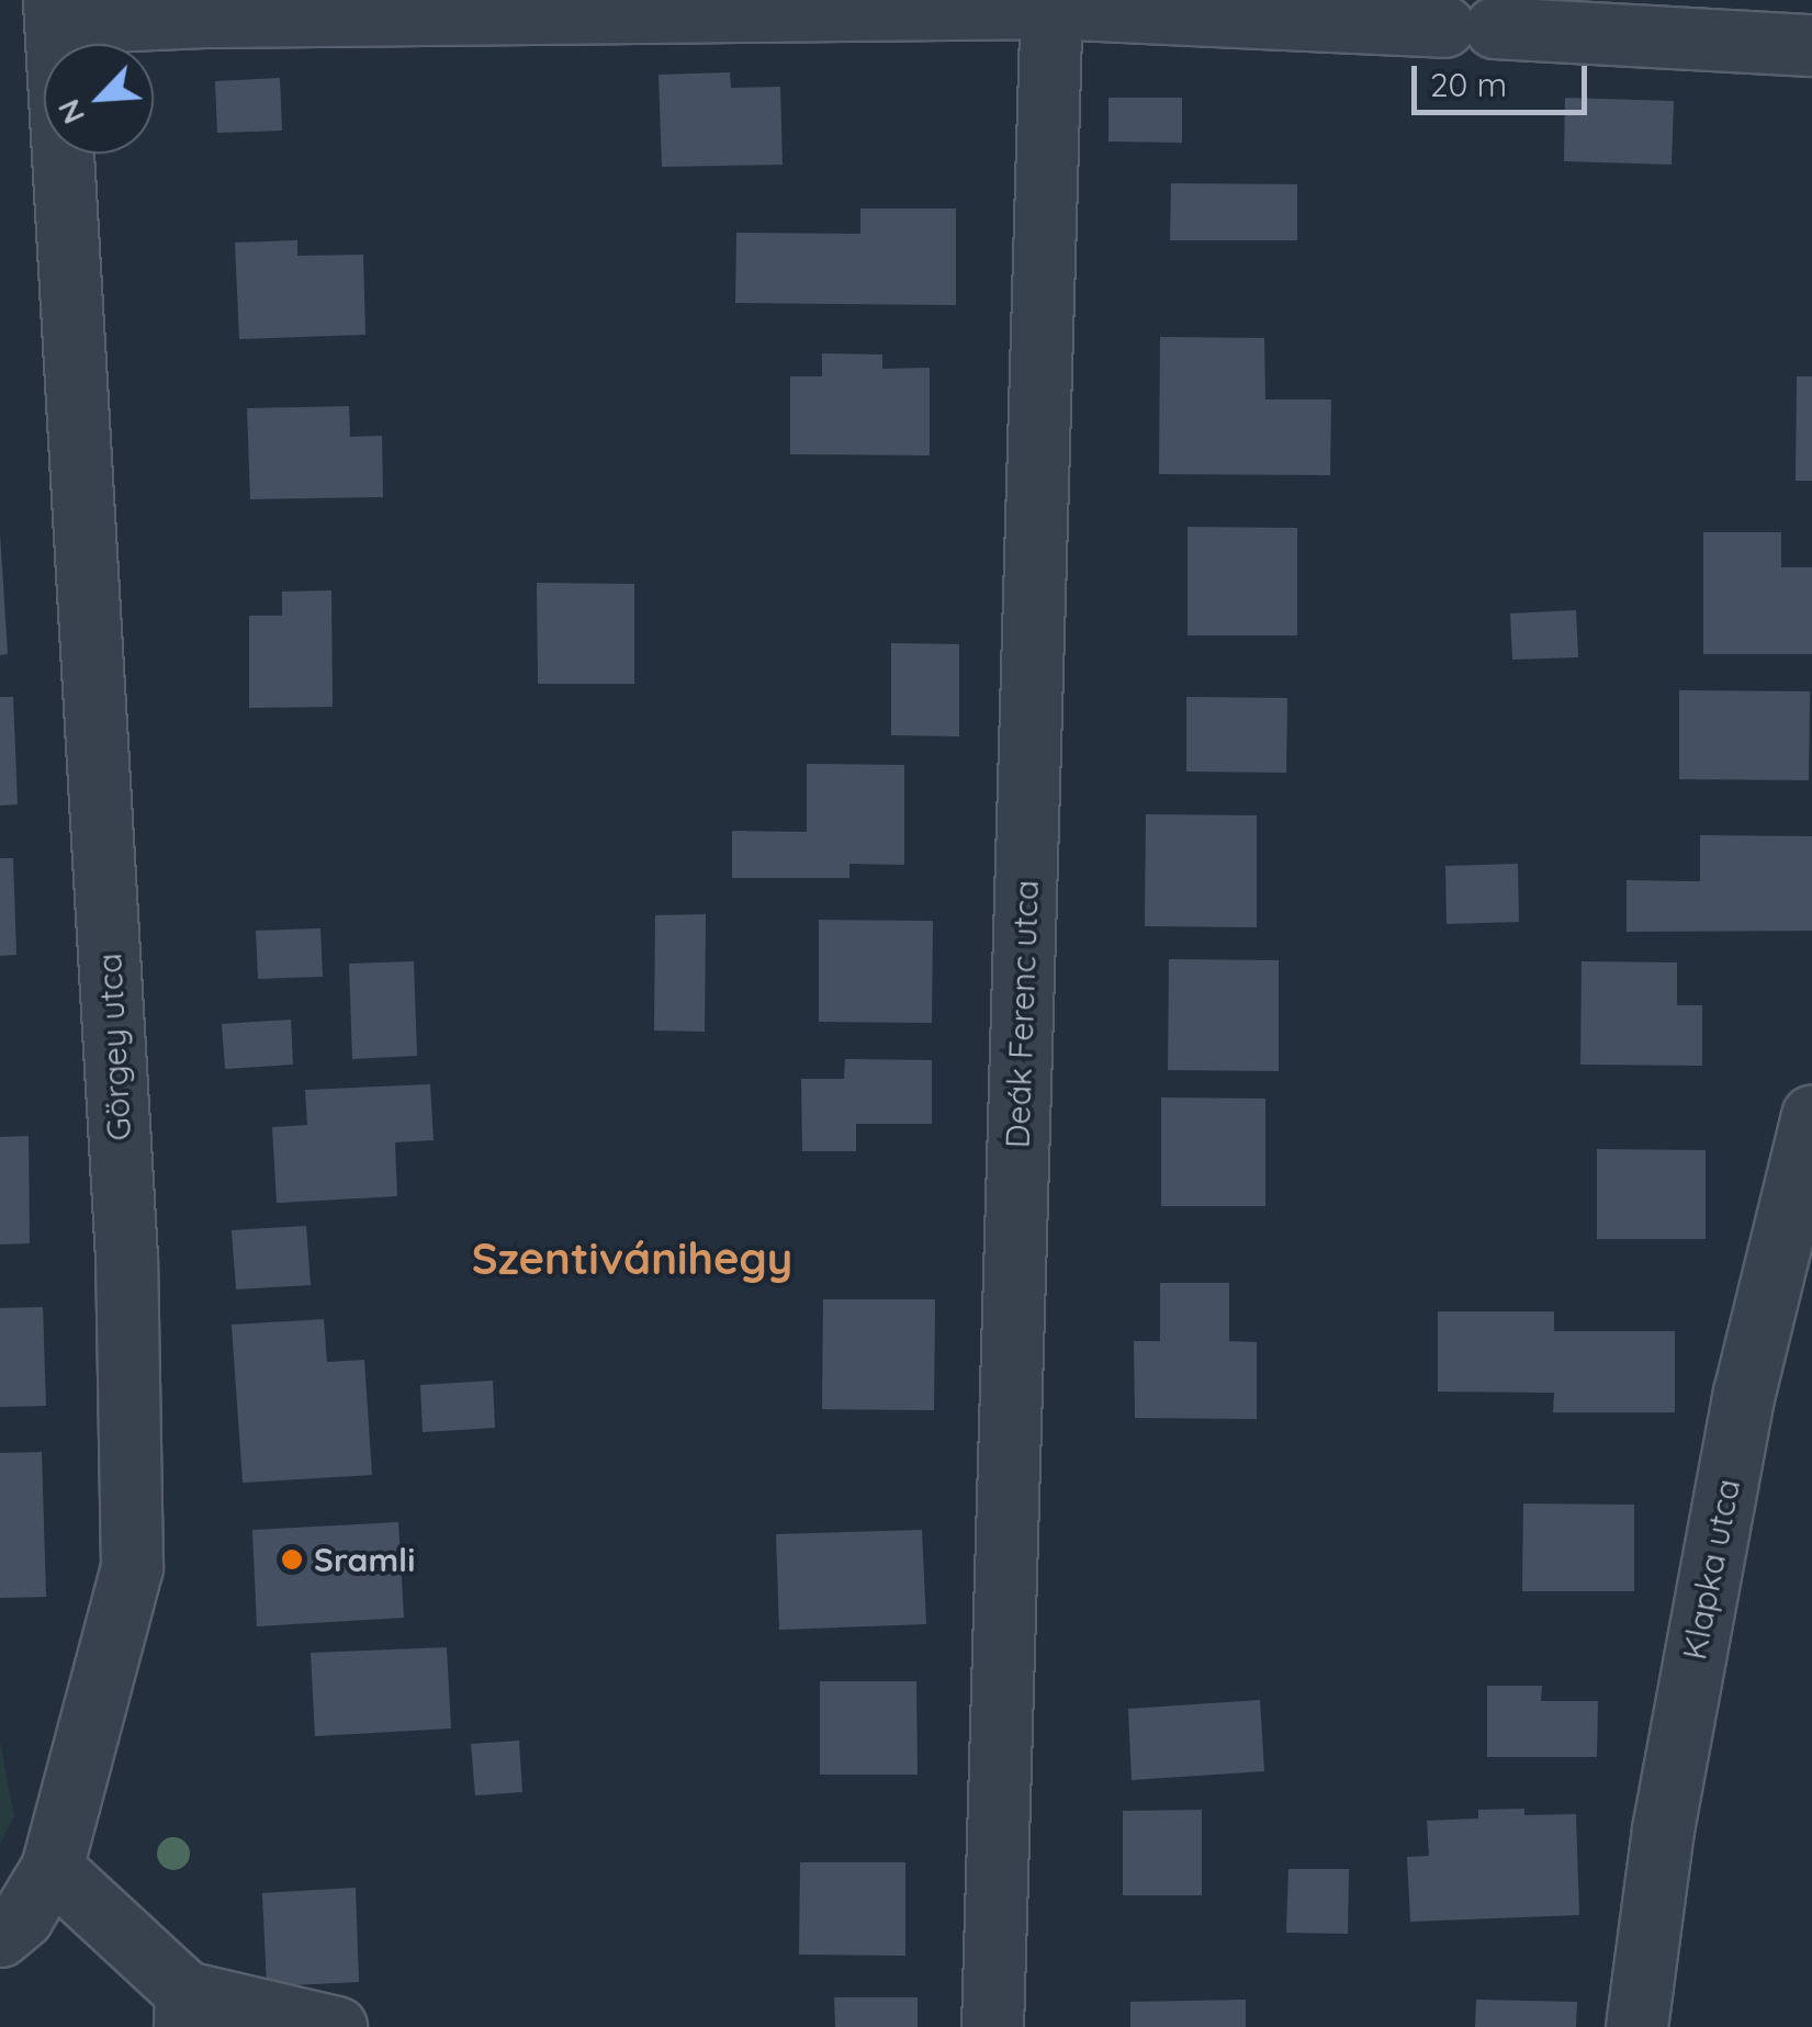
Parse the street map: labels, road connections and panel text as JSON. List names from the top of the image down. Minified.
{"streets":{"street":["Deák Ferenc utca","Görgey utca","Klapka utca"]},"districts":["Szentivánihegy"],"places":["Sramli"],"scale_bar":"20 m","north":"bottom left"}
